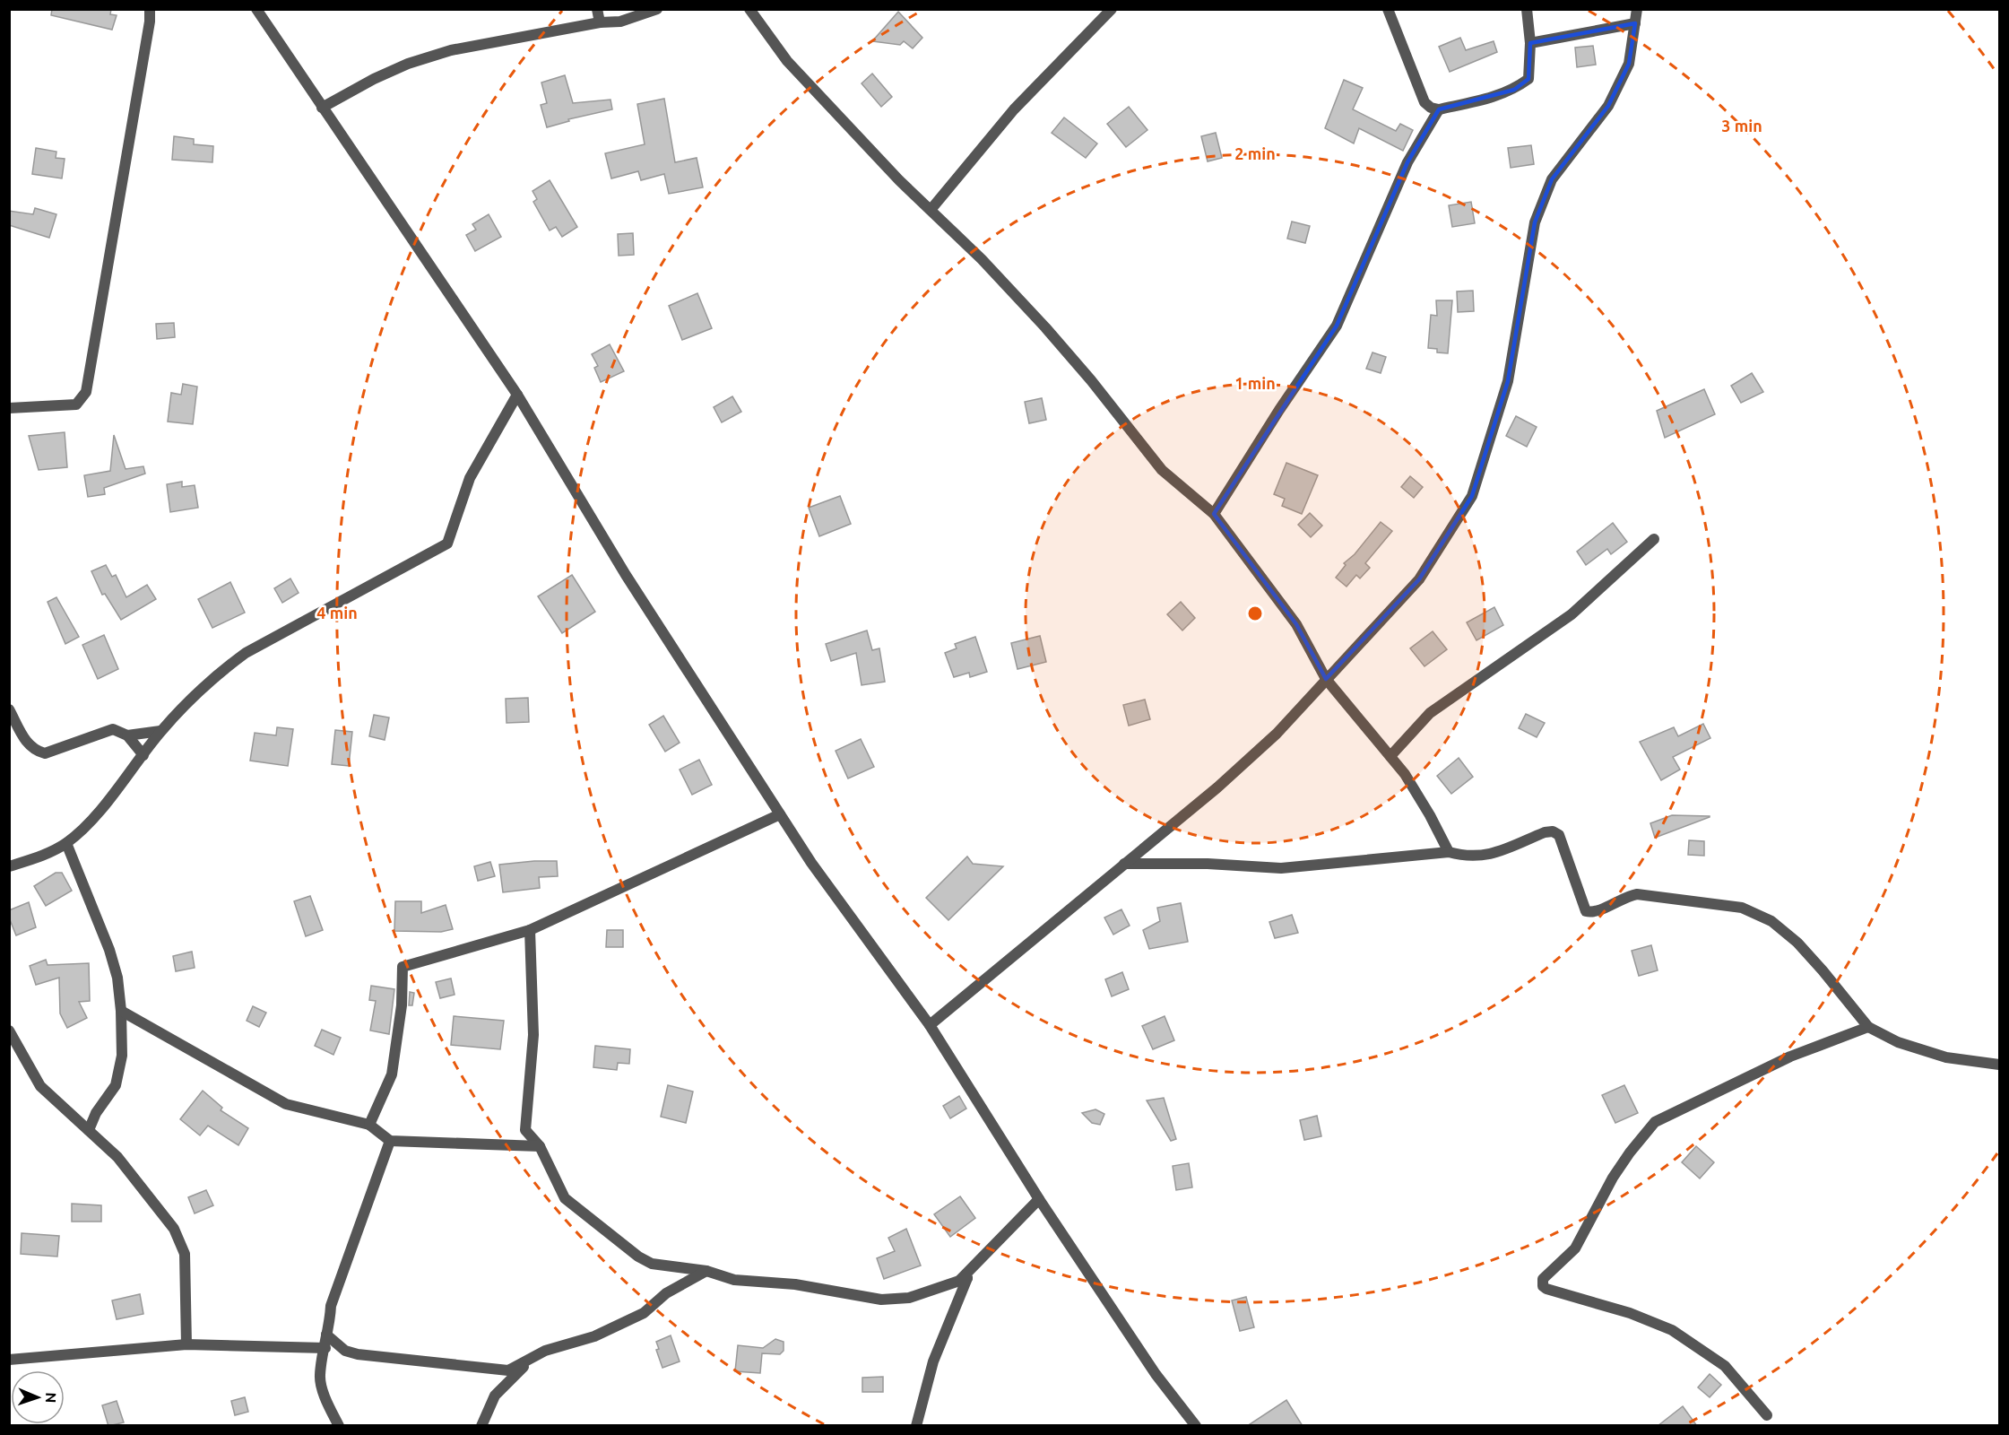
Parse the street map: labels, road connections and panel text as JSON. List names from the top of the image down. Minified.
{"north":"right","rings":["3 min","2 min","1 min","4 min"]}
